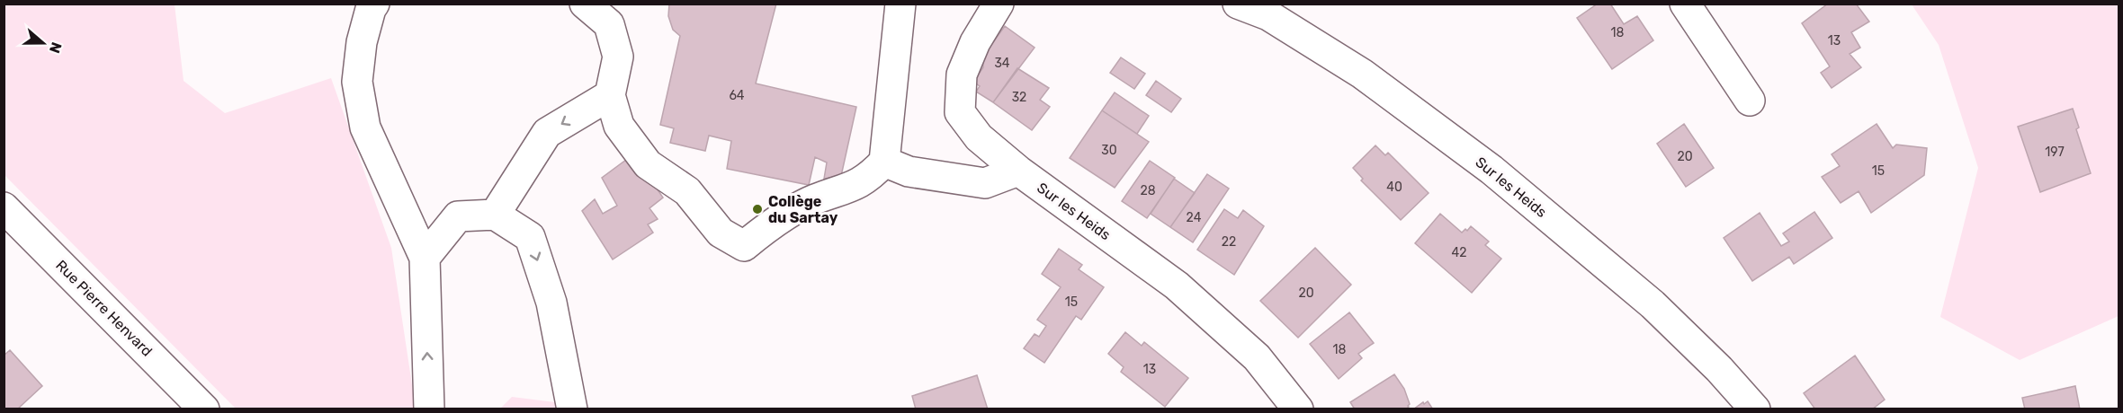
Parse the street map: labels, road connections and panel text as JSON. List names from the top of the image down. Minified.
{"streets":{"street":["Sur les Heids","Rue Pierre Henvard"]},"places":["Collège du Sartay"],"house_numbers":["18","13","34","64","32","30","197","20","15","40","28","24","22","42","20","15","18","13"],"north":"right"}
